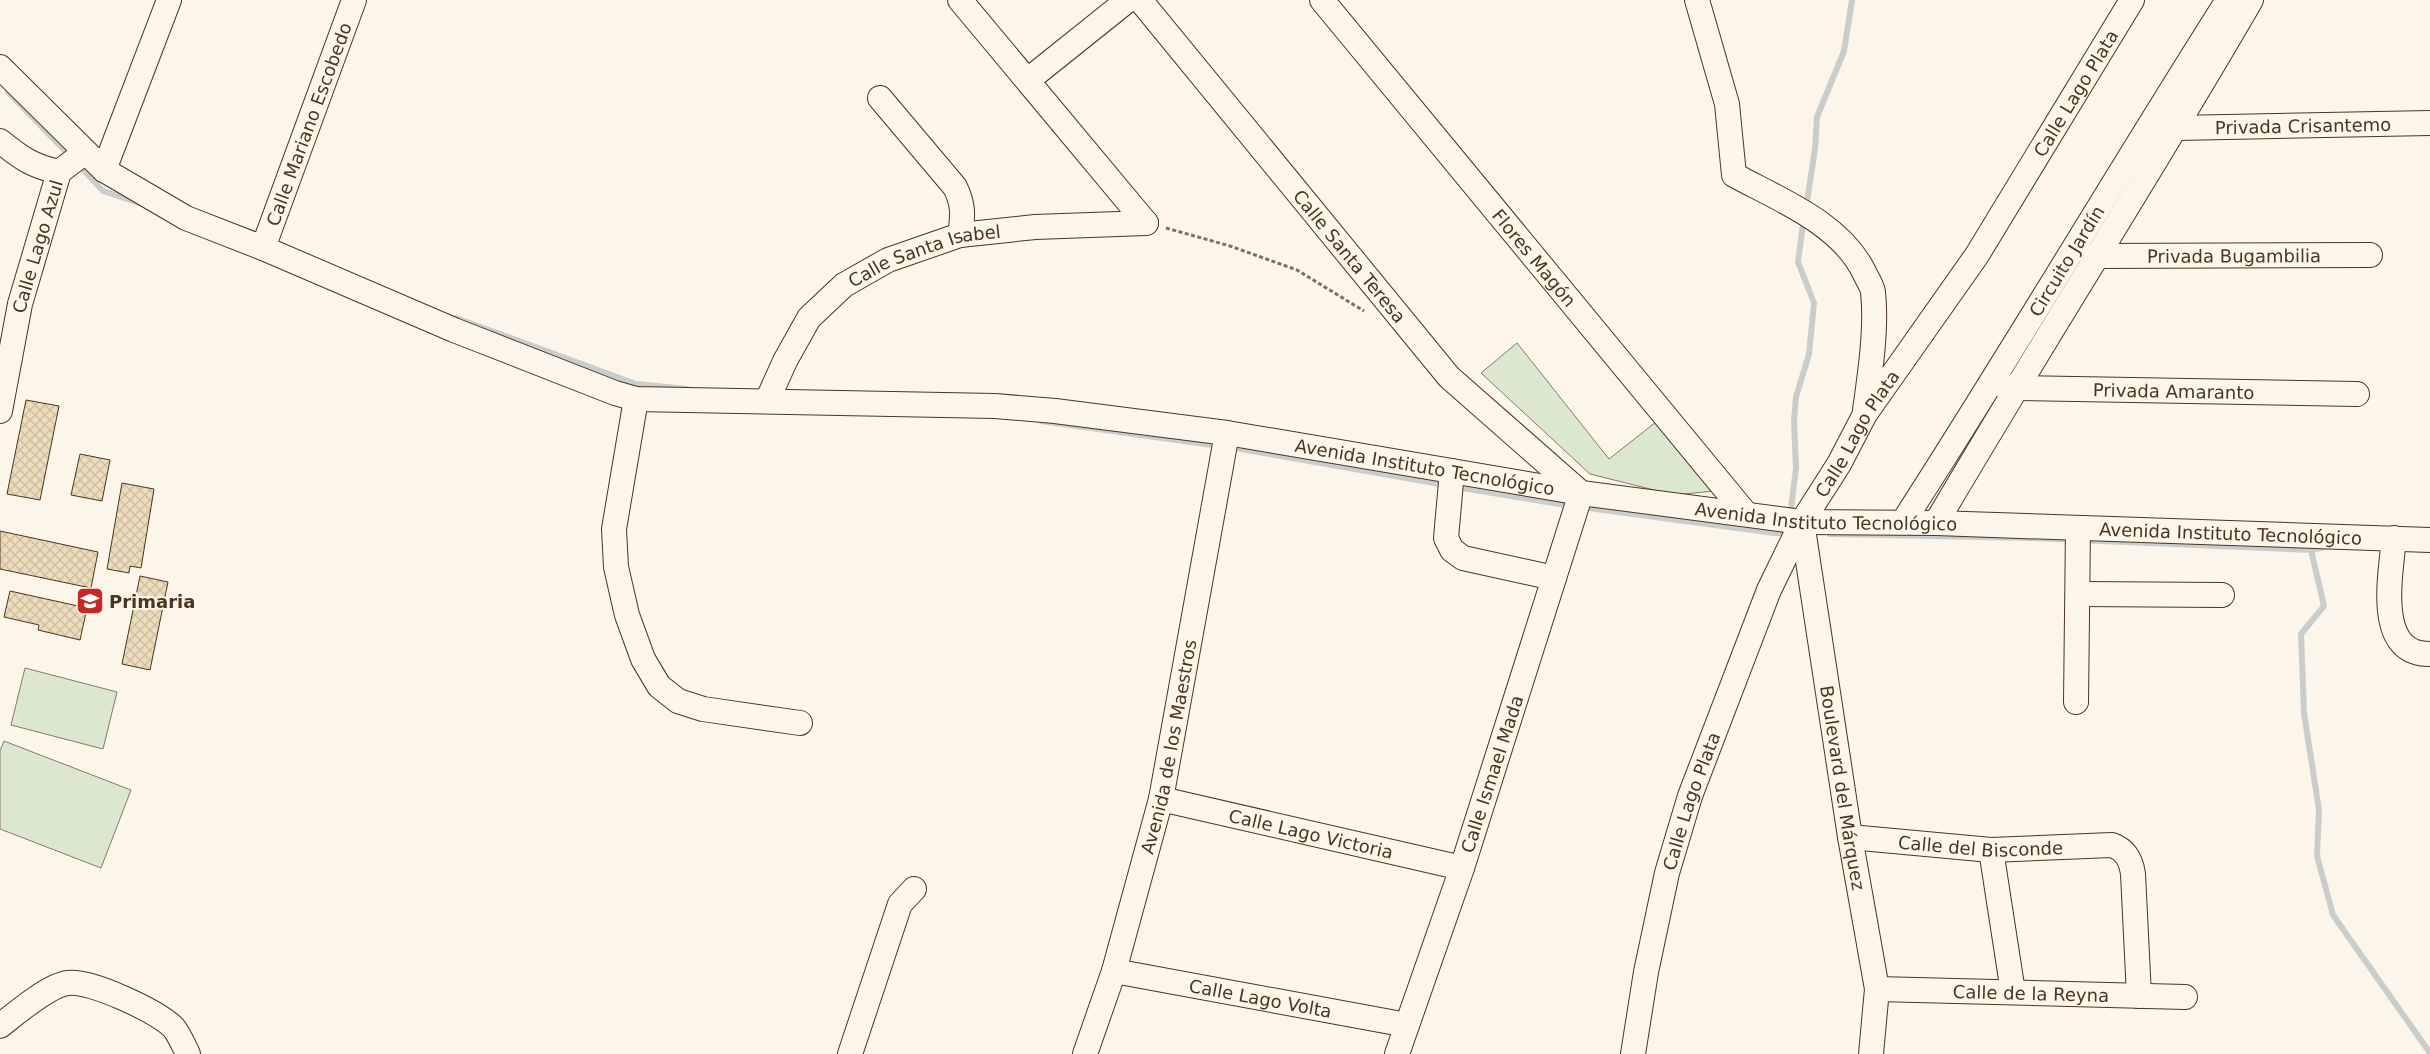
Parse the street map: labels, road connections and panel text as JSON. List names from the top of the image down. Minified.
{"streets":{"street":["Calle Lago Plata","Calle Mariano Escobedo","Privada Crisantemo","Calle Lago Azul","Calle Santa Teresa","Privada Bugambilia","Flores Magón","Calle Santa Isabel","Circuito Jardín","Privada Amaranto","Avenida Instituto Tecnológico","Avenida de los Maestros","Calle Ismael Mada","Boulevard del Márquez","Calle Lago Victoria","Calle del Bisconde","Calle de la Reyna","Calle Lago Volta"]},"crossings":[["Calle Lago Plata","Avenida Instituto Tecnológico"],["Calle Lago Plata","Boulevard del Márquez"],["Calle Mariano Escobedo","Avenida Instituto Tecnológico"],["Privada Crisantemo","Circuito Jardín"],["Calle Lago Azul","Avenida Instituto Tecnológico"],["Calle Santa Teresa","Avenida Instituto Tecnológico"],["Calle Santa Teresa","Calle Ismael Mada"],["Privada Bugambilia","Circuito Jardín"],["Flores Magón","Avenida Instituto Tecnológico"],["Calle Santa Isabel","Avenida Instituto Tecnológico"],["Circuito Jardín","Privada Amaranto"],["Circuito Jardín","Avenida Instituto Tecnológico"],["Avenida Instituto Tecnológico","Avenida de los Maestros"],["Avenida Instituto Tecnológico","Calle Ismael Mada"],["Avenida Instituto Tecnológico","Boulevard del Márquez"],["Avenida de los Maestros","Calle Lago Victoria"],["Avenida de los Maestros","Calle Lago Volta"],["Calle Ismael Mada","Calle Lago Victoria"],["Calle Ismael Mada","Calle Lago Volta"],["Boulevard del Márquez","Calle del Bisconde"],["Boulevard del Márquez","Calle de la Reyna"],["Calle del Bisconde","Calle de la Reyna"]],"places":{"school or university":["Primaria"]}}
